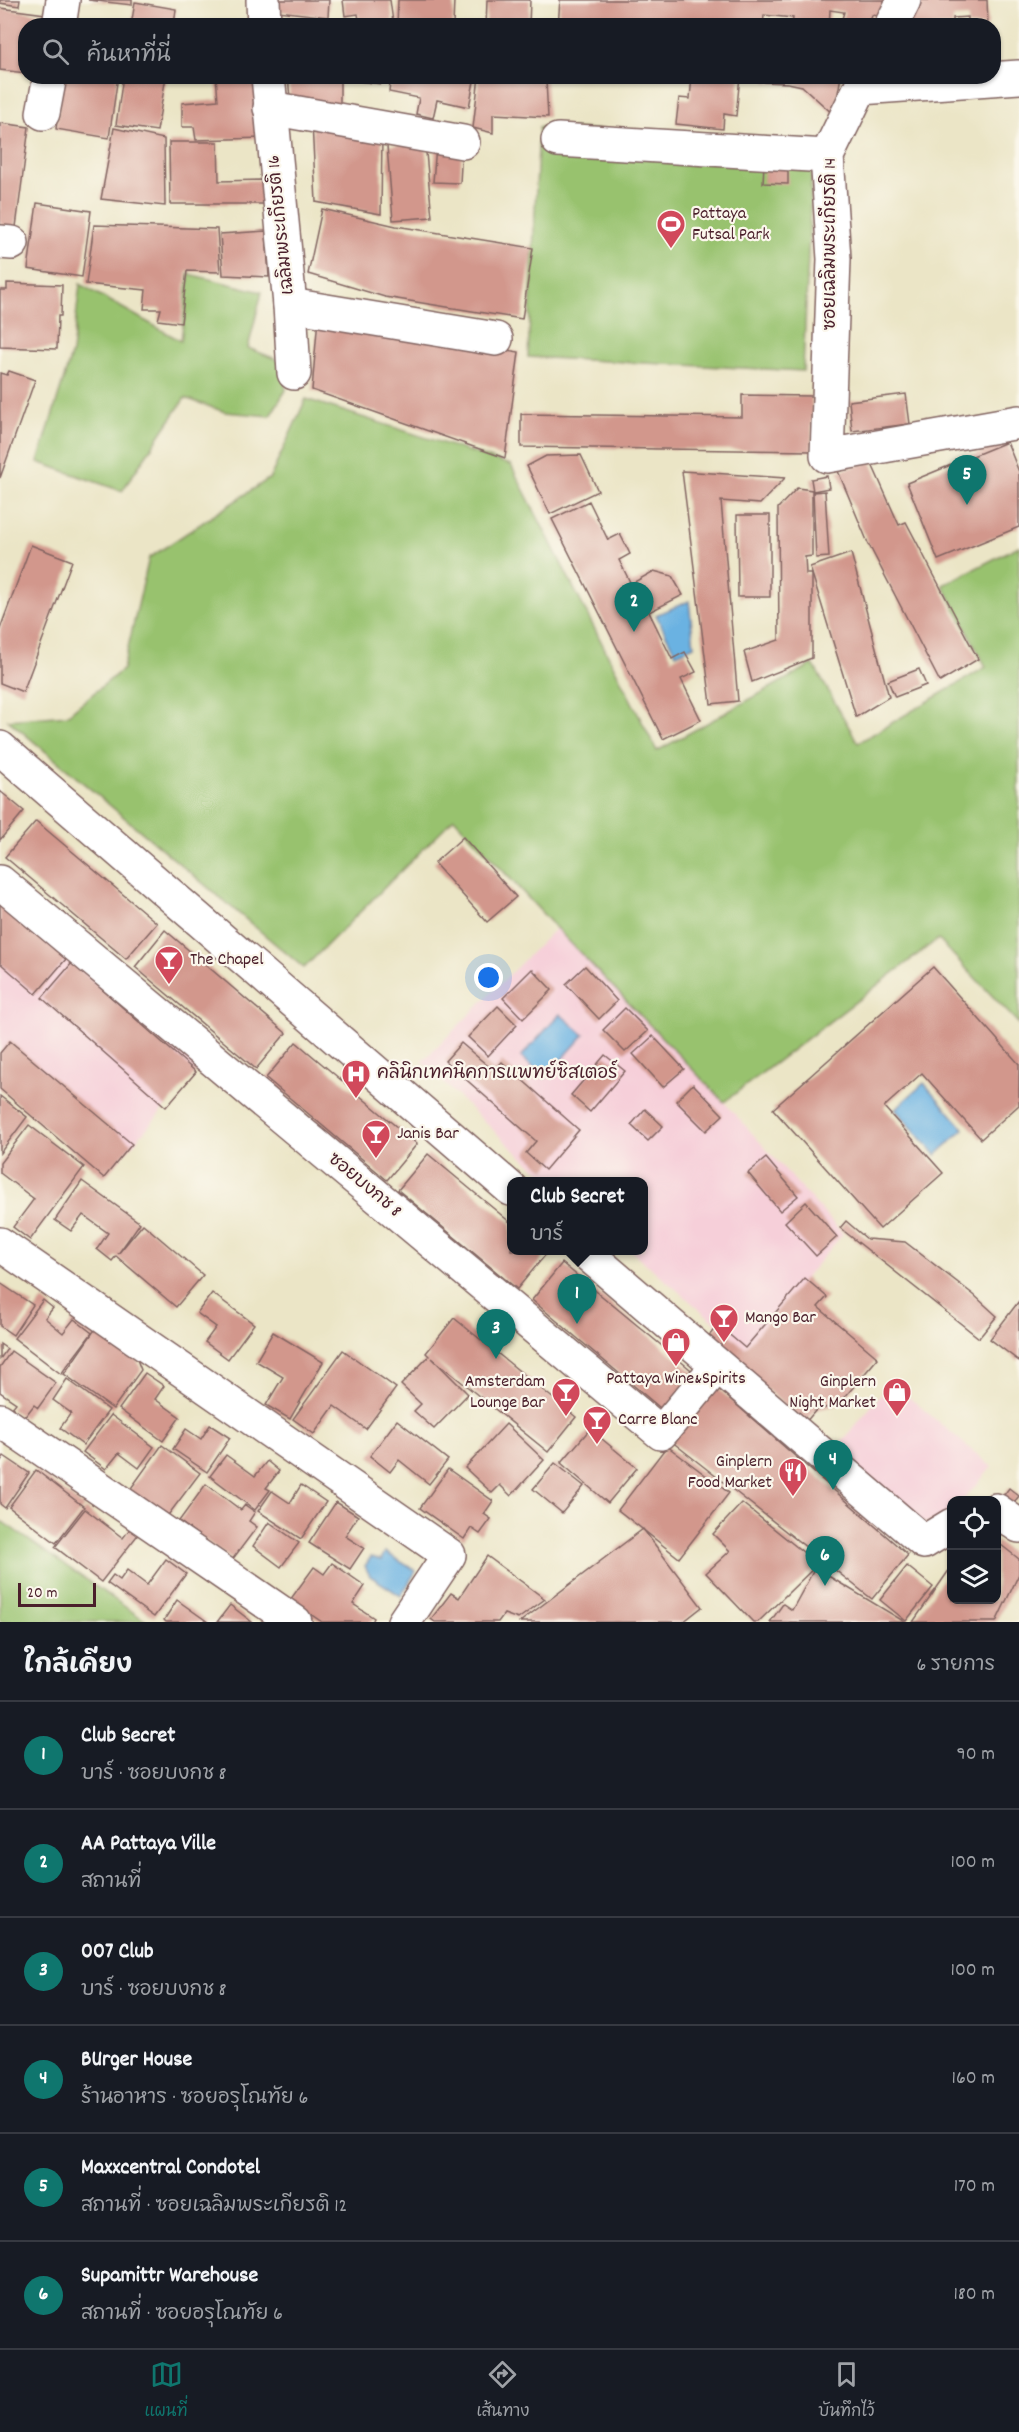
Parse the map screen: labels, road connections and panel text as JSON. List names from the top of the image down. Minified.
{"streets":{"street":["เฉลิมพระเกียรติ 16","ซอยเฉลิมพระเกียรติ 14","ซอยบงกช 8"]},"places":{"sports":["Pattaya Futsal Park"],"bar":["The Chapel","Janis Bar","Mango Bar","Amsterdam Lounge Bar","Carre Blanc"],"hospital":["คลินิกเทคนิคการแพทย์ซิสเตอร์"],"shop":["Pattaya Wine&Spirits","Ginplern Night Market"],"restaurant":["Ginplern Food Market"]},"scale_bar":"20 m","page":{"search":"ค้นหาที่นี่","pins":["5","2","1","3","4","6"],"popup":["Club Secret","บาร์"],"scale":"20 m","heading":["ใกล้เคียง","6 รายการ"],"list":[{"mark":"1","name":"Club Secret","note":"บาร์ · ซอยบงกช 8","value":"90 m"},{"mark":"2","name":"AA Pattaya Ville","note":"สถานที่","value":"100 m"},{"mark":"3","name":"007 Club","note":"บาร์ · ซอยบงกช 8","value":"100 m"},{"mark":"4","name":"BUrger House","note":"ร้านอาหาร · ซอยอรุโณทัย 6","value":"160 m"},{"mark":"5","name":"Maxxcentral Condotel","note":"สถานที่ · ซอยเฉลิมพระเกียรติ 12","value":"170 m"},{"mark":"6","name":"Supamittr Warehouse","note":"สถานที่ · ซอยอรุโณทัย 6","value":"180 m"}],"nav":["แผนที่","เส้นทาง","บันทึกไว้"]}}
